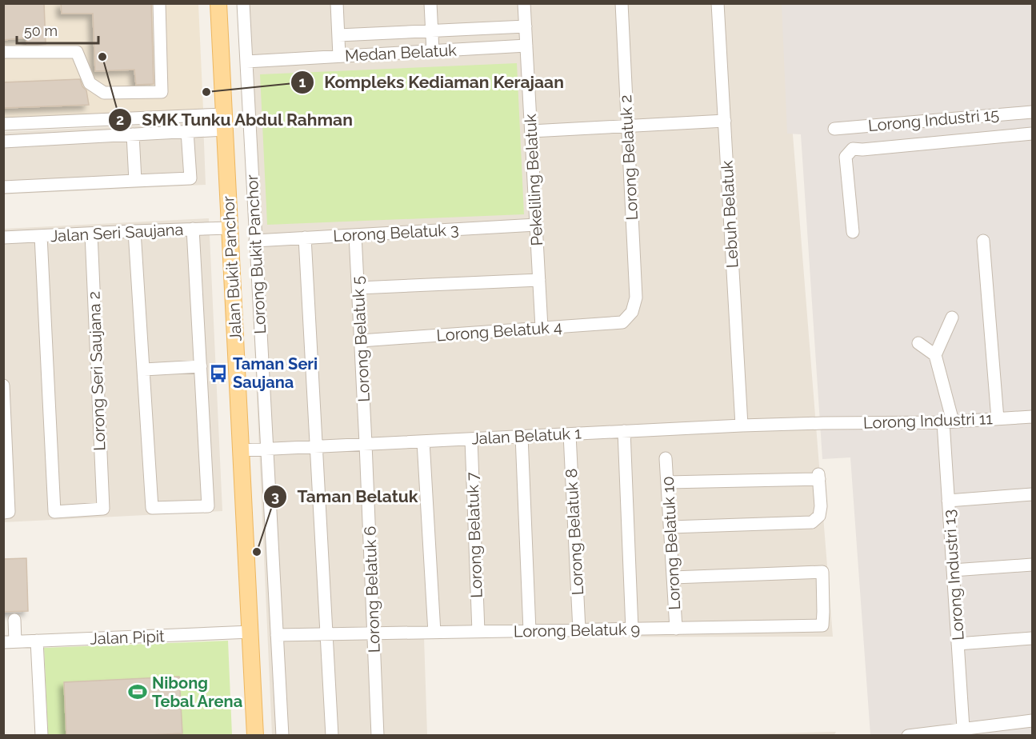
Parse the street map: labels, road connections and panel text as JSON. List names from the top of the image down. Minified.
{"streets":{"main road":["Jalan Bukit Panchor"],"street":["Medan Belatuk","Lorong Industri 15","Lorong Belatuk 2","Pekeliling Belatuk","Lebuh Belatuk","Jalan Seri Saujana","Lorong Belatuk 3","Lorong Bukit Panchor","Lorong Belatuk 4","Lorong Belatuk 5","Lorong Seri Saujana 2","Lorong Industri 11","Jalan Belatuk 1","Lorong Belatuk 8","Lorong Belatuk 7","Lorong Belatuk 10","Lorong Industri 13","Lorong Belatuk 6","Lorong Belatuk 9","Jalan Pipit"]},"crossings":[["Medan Belatuk","Pekeliling Belatuk"],["Medan Belatuk","Lorong Bukit Panchor"],["Lorong Belatuk 2","Lorong Belatuk 4"],["Pekeliling Belatuk","Lorong Belatuk 3"],["Pekeliling Belatuk","Lorong Belatuk 4"],["Lebuh Belatuk","Jalan Belatuk 1"],["Jalan Seri Saujana","Jalan Bukit Panchor"],["Jalan Seri Saujana","Lorong Seri Saujana 2"],["Lorong Belatuk 3","Lorong Bukit Panchor"],["Lorong Belatuk 3","Lorong Belatuk 5"],["Lorong Bukit Panchor","Jalan Belatuk 1"],["Lorong Bukit Panchor","Lorong Belatuk 9"],["Jalan Bukit Panchor","Jalan Belatuk 1"],["Jalan Bukit Panchor","Jalan Pipit"],["Lorong Belatuk 4","Lorong Belatuk 5"],["Lorong Belatuk 5","Jalan Belatuk 1"],["Lorong Belatuk 5","Lorong Belatuk 6"],["Lorong Industri 11","Jalan Belatuk 1"],["Lorong Industri 11","Lorong Industri 13"],["Jalan Belatuk 1","Lorong Belatuk 8"],["Jalan Belatuk 1","Lorong Belatuk 7"],["Jalan Belatuk 1","Lorong Belatuk 6"],["Lorong Belatuk 8","Lorong Belatuk 9"],["Lorong Belatuk 7","Lorong Belatuk 9"],["Lorong Belatuk 10","Lorong Belatuk 9"],["Lorong Belatuk 6","Lorong Belatuk 9"]],"places":{"other":["SMK Tunku Abdul Rahman","Kompleks Kediaman Kerajaan","Taman Belatuk"],"bus stop":["Taman Seri Saujana"],"sports":["Nibong Tebal Arena"]},"scale_bar":"50 m"}
